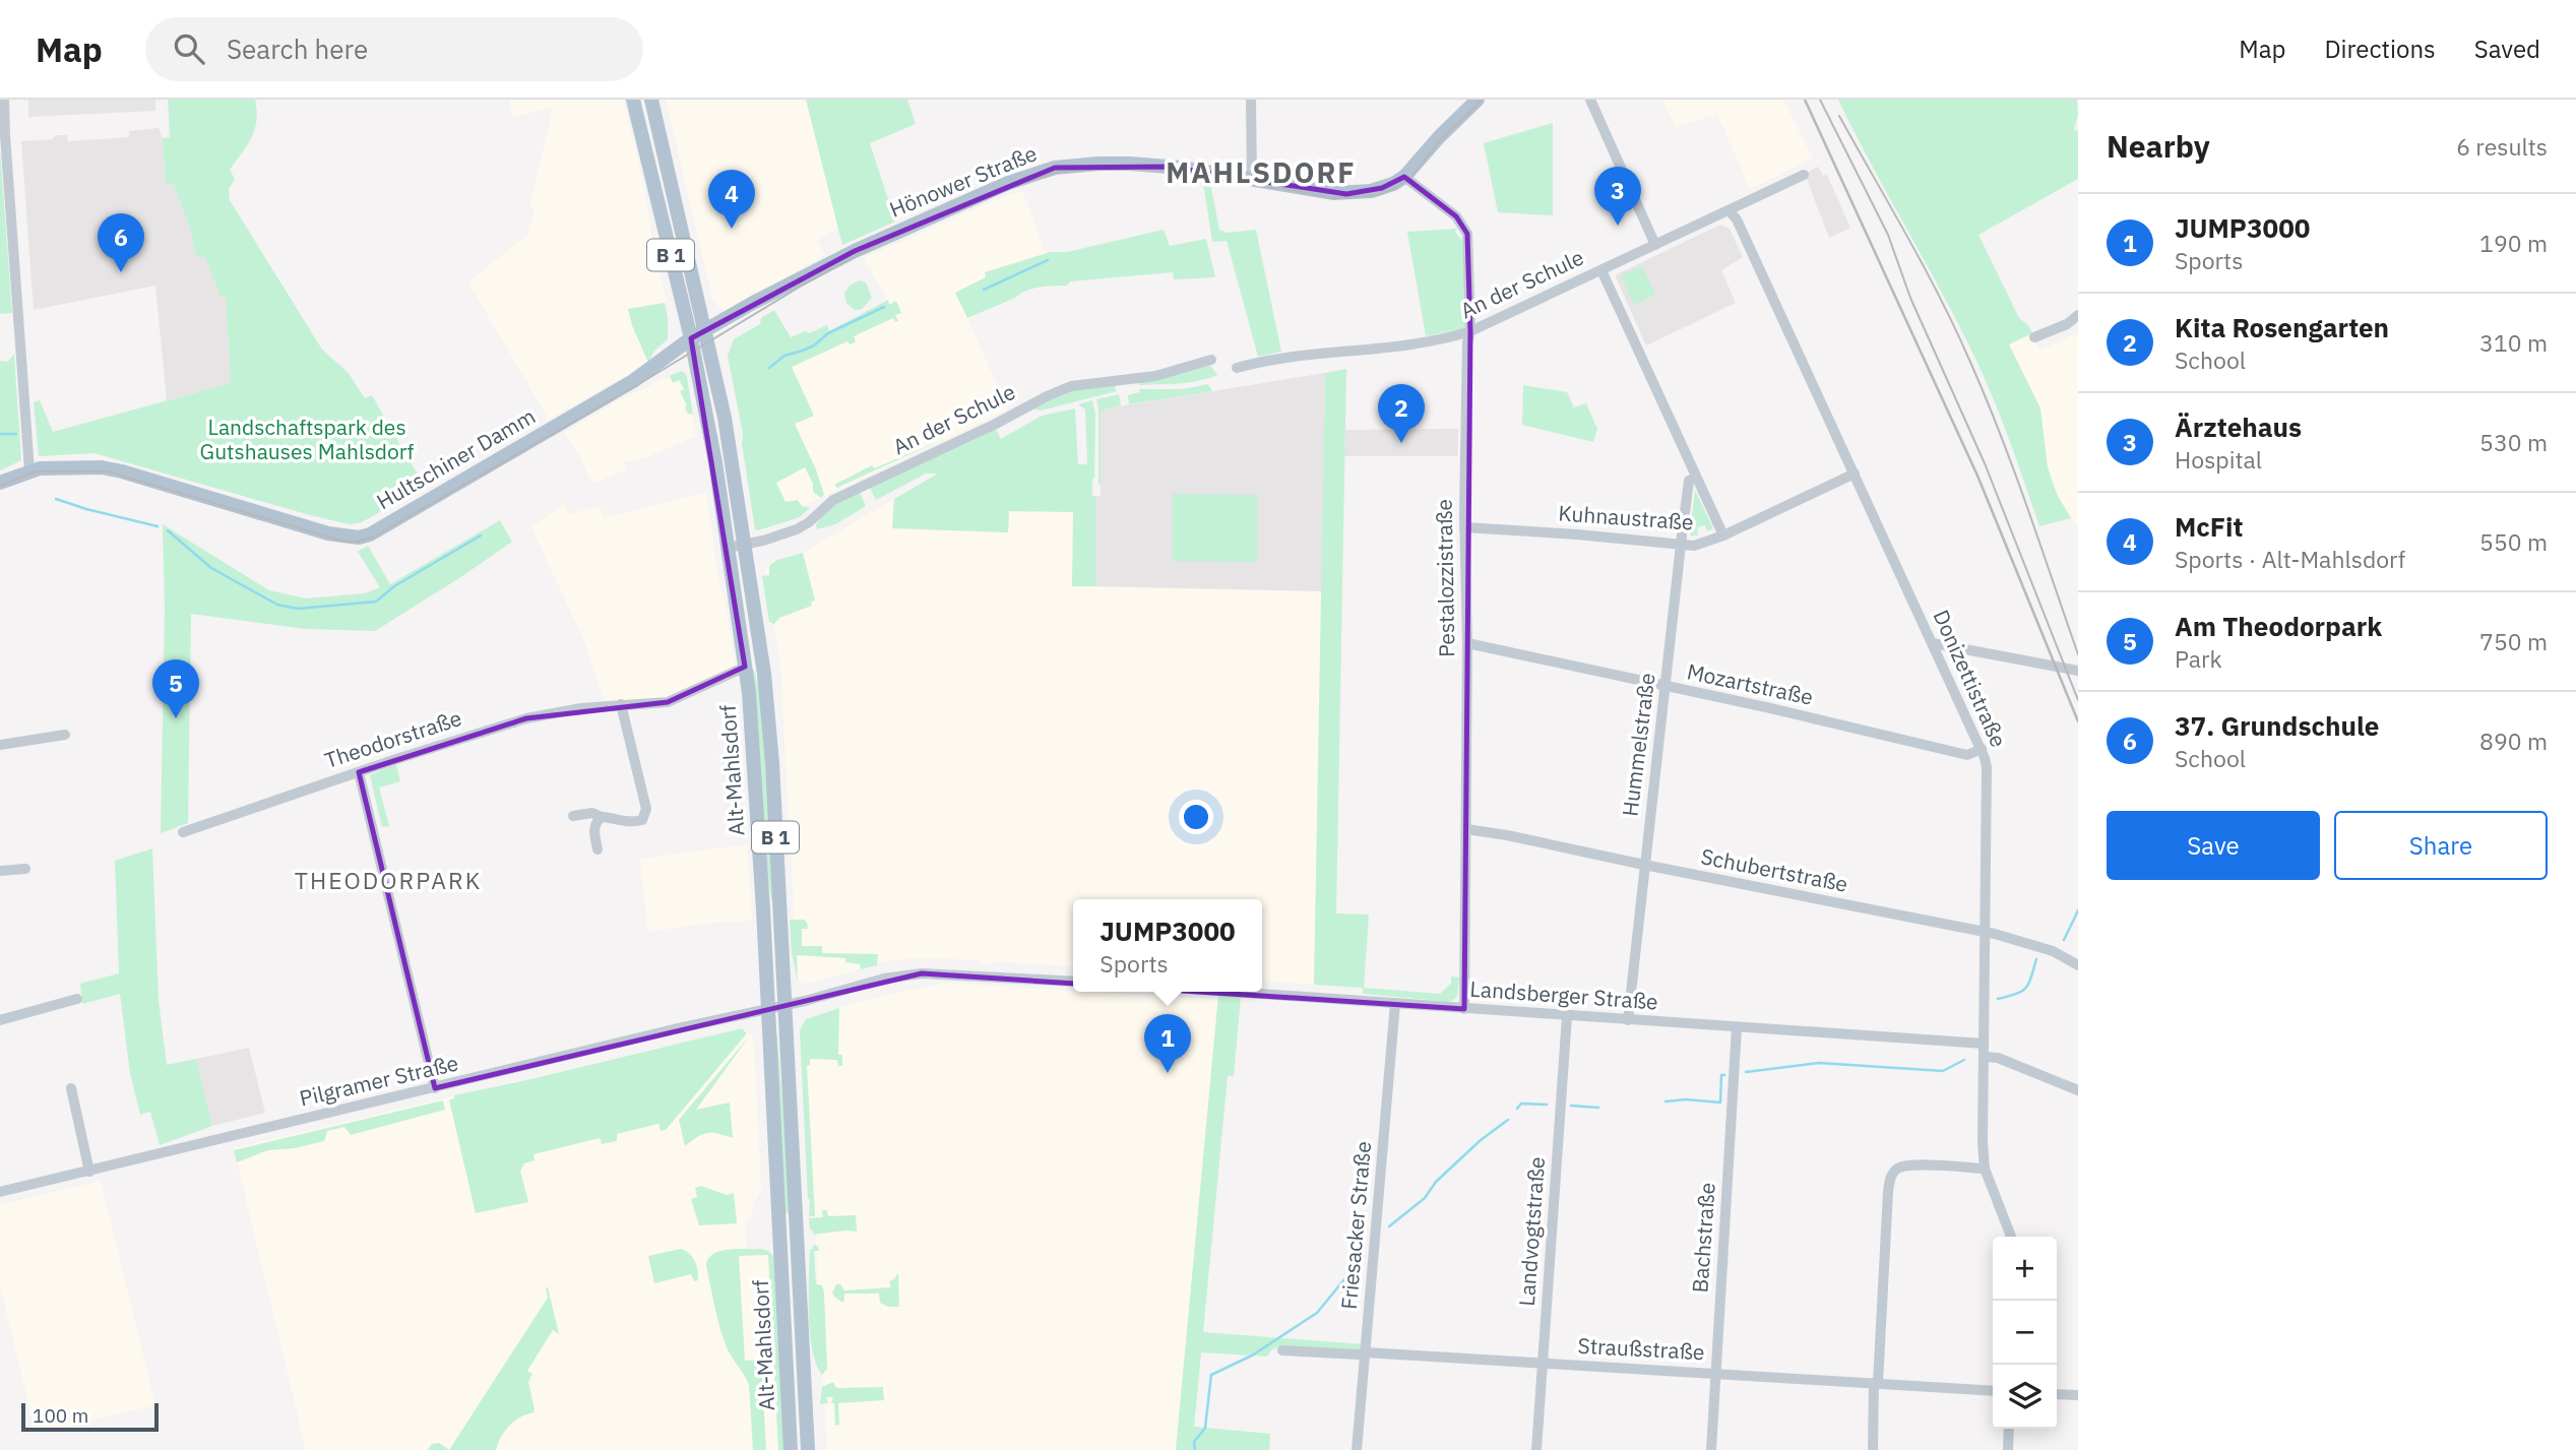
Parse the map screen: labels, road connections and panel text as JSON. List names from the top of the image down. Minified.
{"streets":{"main road":["Hönower Straße","B 1","Hultschiner Damm","Alt-Mahlsdorf"],"street":["An der Schule","Kuhnaustraße","Pestalozzistraße","Donizettistraße","Mozartstraße","Theodorstraße","Hummelstraße","Schubertstraße","Landsberger Straße","Pilgramer Straße","Friesacker Straße","Landvogtstraße","Bachstraße","Straußstraße"]},"crossings":[["Hönower Straße","Hultschiner Damm"],["Hönower Straße","Pestalozzistraße"],["Hönower Straße","Alt-Mahlsdorf"],["An der Schule","Pestalozzistraße"],["An der Schule","Donizettistraße"],["An der Schule","Alt-Mahlsdorf"],["Hultschiner Damm","Alt-Mahlsdorf"],["Kuhnaustraße","Pestalozzistraße"],["Kuhnaustraße","Donizettistraße"],["Kuhnaustraße","Hummelstraße"],["Pestalozzistraße","Mozartstraße"],["Pestalozzistraße","Schubertstraße"],["Pestalozzistraße","Landsberger Straße"],["Donizettistraße","Mozartstraße"],["Donizettistraße","Schubertstraße"],["Donizettistraße","Landsberger Straße"],["Mozartstraße","Hummelstraße"],["Theodorstraße","Alt-Mahlsdorf"],["Hummelstraße","Schubertstraße"],["Hummelstraße","Landsberger Straße"],["Alt-Mahlsdorf","Pilgramer Straße"],["Landsberger Straße","Friesacker Straße"],["Landsberger Straße","Landvogtstraße"],["Landsberger Straße","Bachstraße"],["Friesacker Straße","Straußstraße"],["Landvogtstraße","Straußstraße"],["Bachstraße","Straußstraße"]],"districts":["MAHLSDORF","THEODORPARK"],"parks":["Landschaftspark des Gutshauses Mahlsdorf"],"scale_bar":"100 m","page":{"header":"Map","search":"Search here","nav":["Map","Directions","Saved"],"heading":["Nearby","6 results"],"pins":["3","4","6","2","5","1"],"list":[{"mark":"1","name":"JUMP3000","note":"Sports","value":"190 m"},{"mark":"2","name":"Kita Rosengarten","note":"School","value":"310 m"},{"mark":"3","name":"Ärztehaus","note":"Hospital","value":"530 m"},{"mark":"4","name":"McFit","note":"Sports · Alt-Mahlsdorf","value":"550 m"},{"mark":"5","name":"Am Theodorpark","note":"Park","value":"750 m"},{"mark":"6","name":"37. Grundschule","note":"School","value":"890 m"}],"buttons":["Save","Share"],"popup":["JUMP3000","Sports"],"map_buttons":["+","−"],"scale":"100 m"}}
